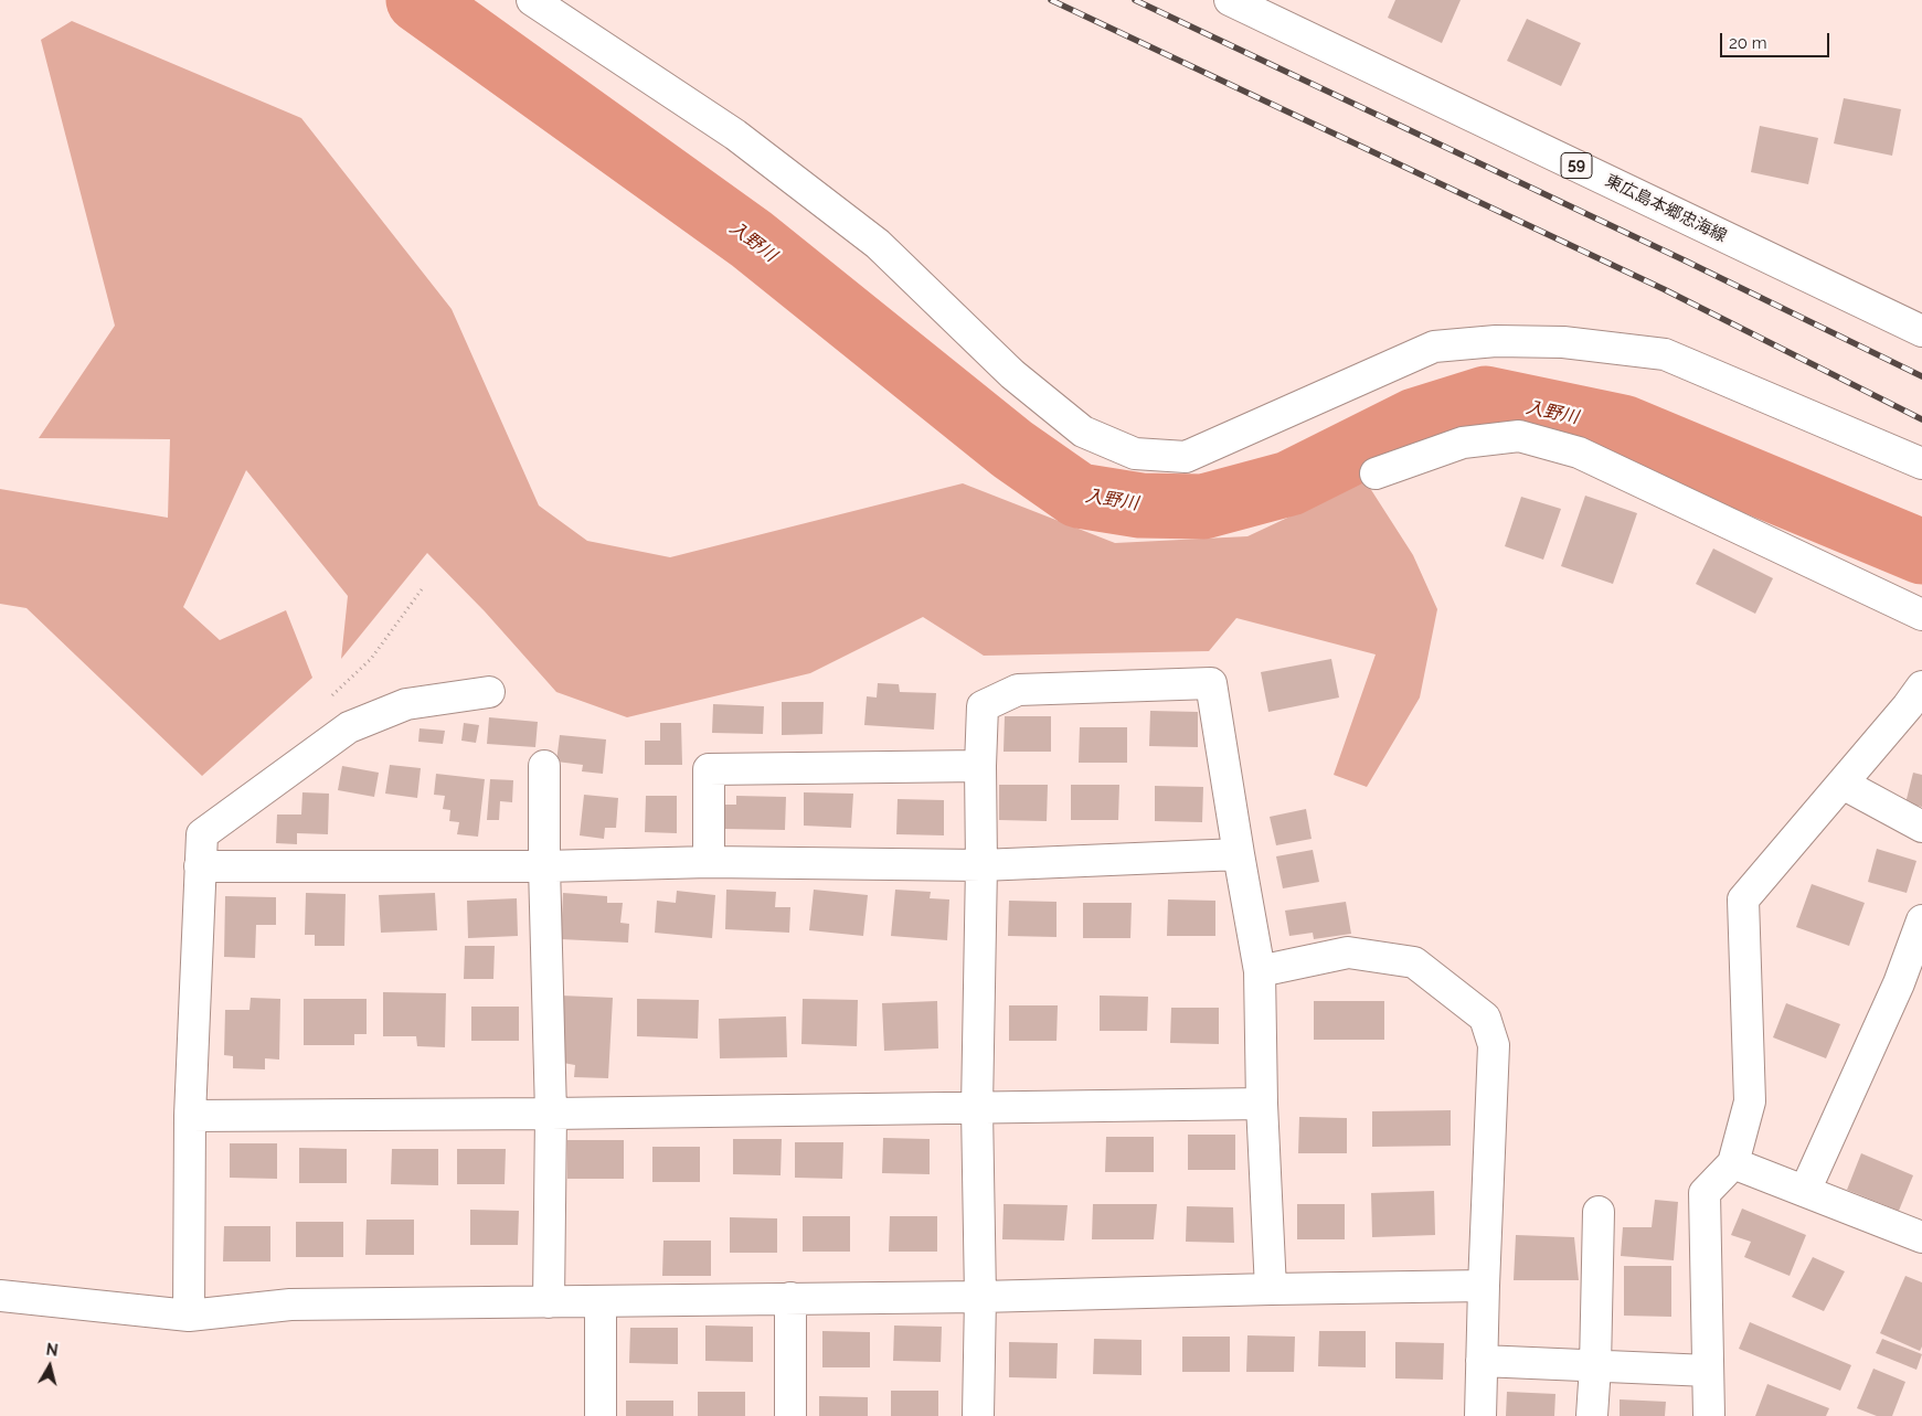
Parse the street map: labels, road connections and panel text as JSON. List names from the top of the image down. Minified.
{"streets":{"street":["59","東広島本郷忠海線"]},"water":["入野川"],"scale_bar":"20 m","north":"top"}
